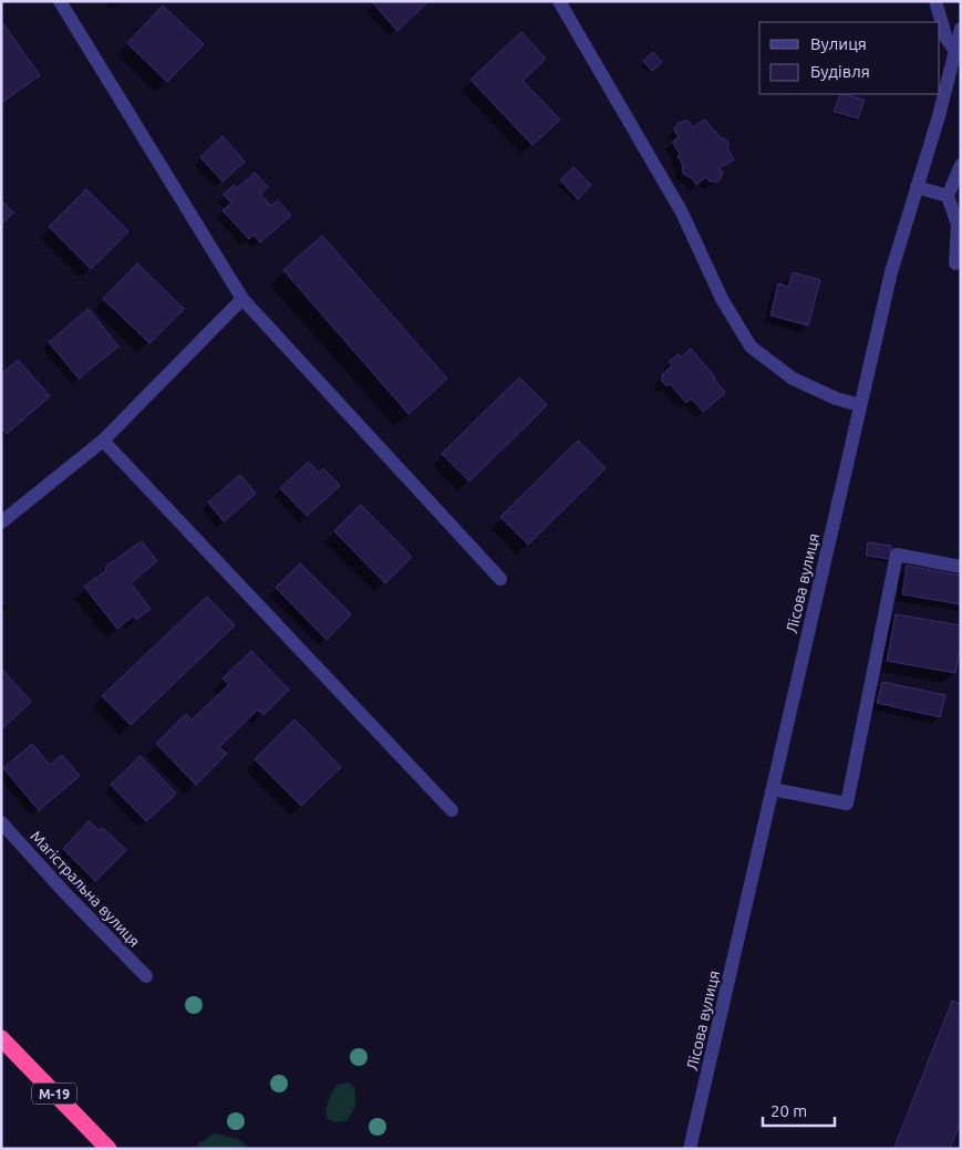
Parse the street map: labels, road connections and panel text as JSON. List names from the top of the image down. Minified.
{"streets":{"highway":["М-19"],"street":["Лісова вулиця","Магістральна вулиця"]},"legend":["Вулиця","Будівля"],"scale_bar":"20 m"}
